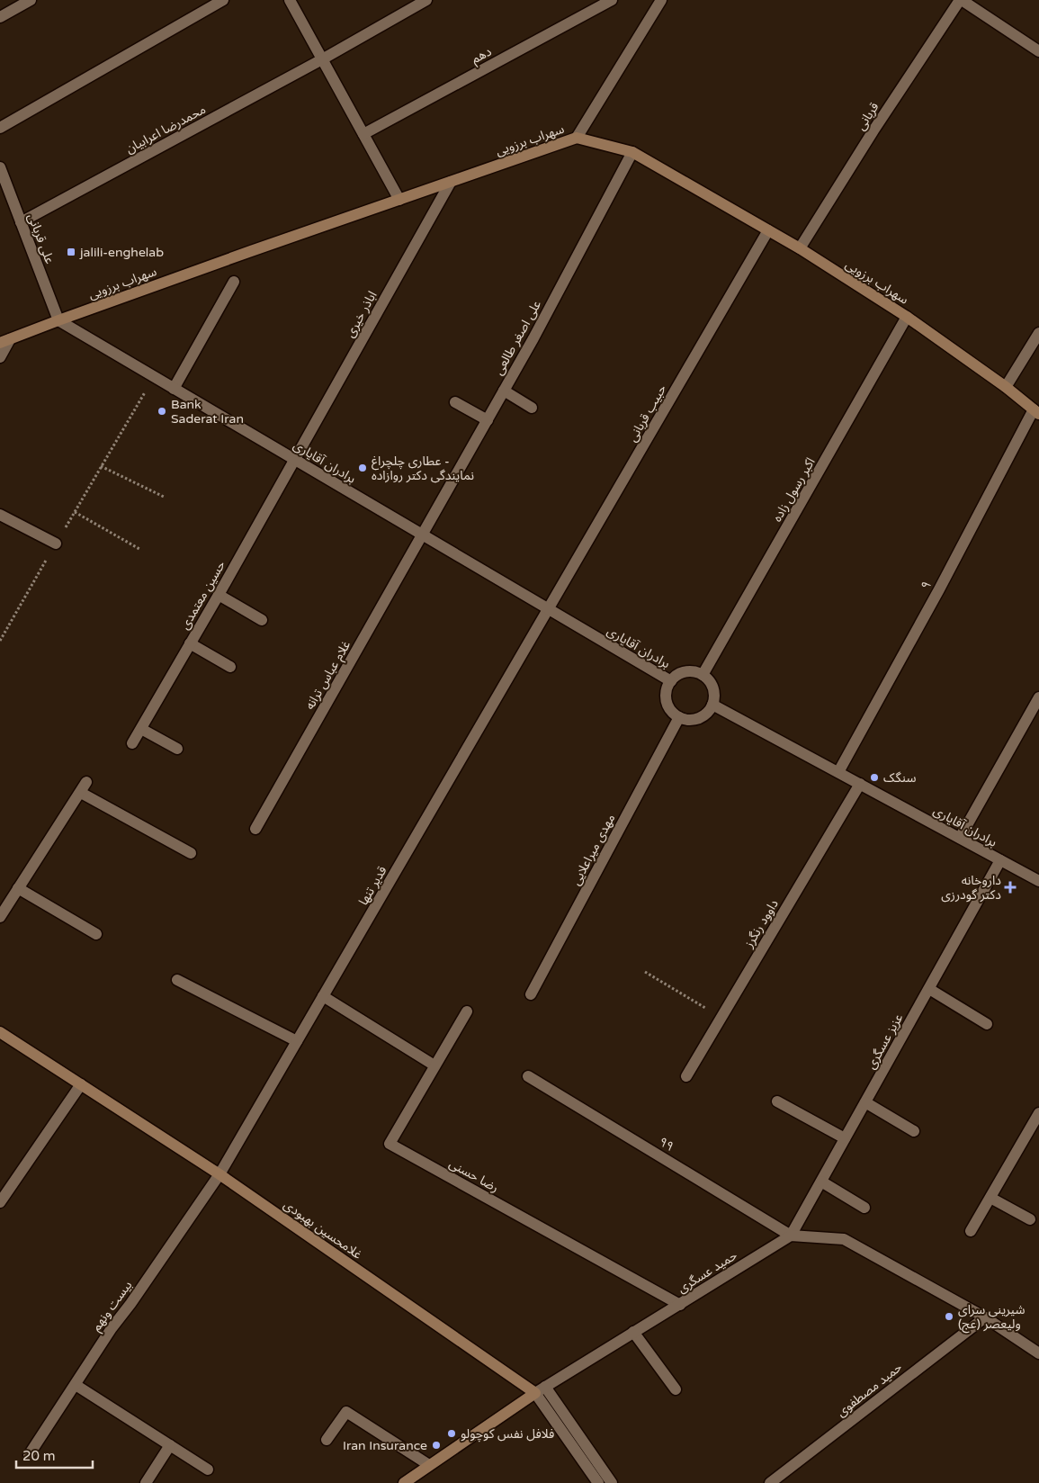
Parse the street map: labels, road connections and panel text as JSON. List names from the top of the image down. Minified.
{"streets":{"main road":["سهراب برزویی","غلامحسین بهبودی","حمید عسگری"],"street":["دهم","قربانی","محمدرضا اعرابیان","علی قربانی","اباذر خیری","علی اصغر طالعی","حبیب قربانی","برادران آقایاری","اکبر رسول زاده","۹","حسین معتمدی","غلام عباس ترانه","مهدی میراعلایی","قدیر تنها","داوود رنگرز","عزیز عسگری","۹۹","رضا حسنی","بیست ونهم","حمید مصطفوی"]},"crossings":[["قربانی","سهراب برزویی"],["محمدرضا اعرابیان","علی قربانی"],["سهراب برزویی","علی قربانی"],["سهراب برزویی","اباذر خیری"],["سهراب برزویی","علی اصغر طالعی"],["سهراب برزویی","حبیب قربانی"],["سهراب برزویی","برادران آقایاری"],["سهراب برزویی","اکبر رسول زاده"],["سهراب برزویی","۹"],["علی قربانی","برادران آقایاری"],["اباذر خیری","برادران آقایاری"],["اباذر خیری","حسین معتمدی"],["علی اصغر طالعی","برادران آقایاری"],["علی اصغر طالعی","غلام عباس ترانه"],["حبیب قربانی","برادران آقایاری"],["حبیب قربانی","قدیر تنها"],["برادران آقایاری","اکبر رسول زاده"],["برادران آقایاری","۹"],["برادران آقایاری","حسین معتمدی"],["برادران آقایاری","غلام عباس ترانه"],["برادران آقایاری","مهدی میراعلایی"],["برادران آقایاری","قدیر تنها"],["برادران آقایاری","داوود رنگرز"],["برادران آقایاری","عزیز عسگری"],["اکبر رسول زاده","مهدی میراعلایی"],["قدیر تنها","غلامحسین بهبودی"],["قدیر تنها","بیست ونهم"],["عزیز عسگری","۹۹"],["عزیز عسگری","حمید عسگری"],["۹۹","حمید عسگری"],["رضا حسنی","حمید عسگری"],["غلامحسین بهبودی","حمید عسگری"],["غلامحسین بهبودی","بیست ونهم"]],"places":{"transit":["jalili-enghelab"],"other":["Bank Saderat Iran","عطاری چلچراغ - نمایندگی دکتر روازاده","سنگک","شیرینی سرای ولیعصر (عج)","فلافل نفس کوچولو","Iran Insurance"],"health":["داروخانه دکتر گودرزی"]},"scale_bar":"20 m"}
